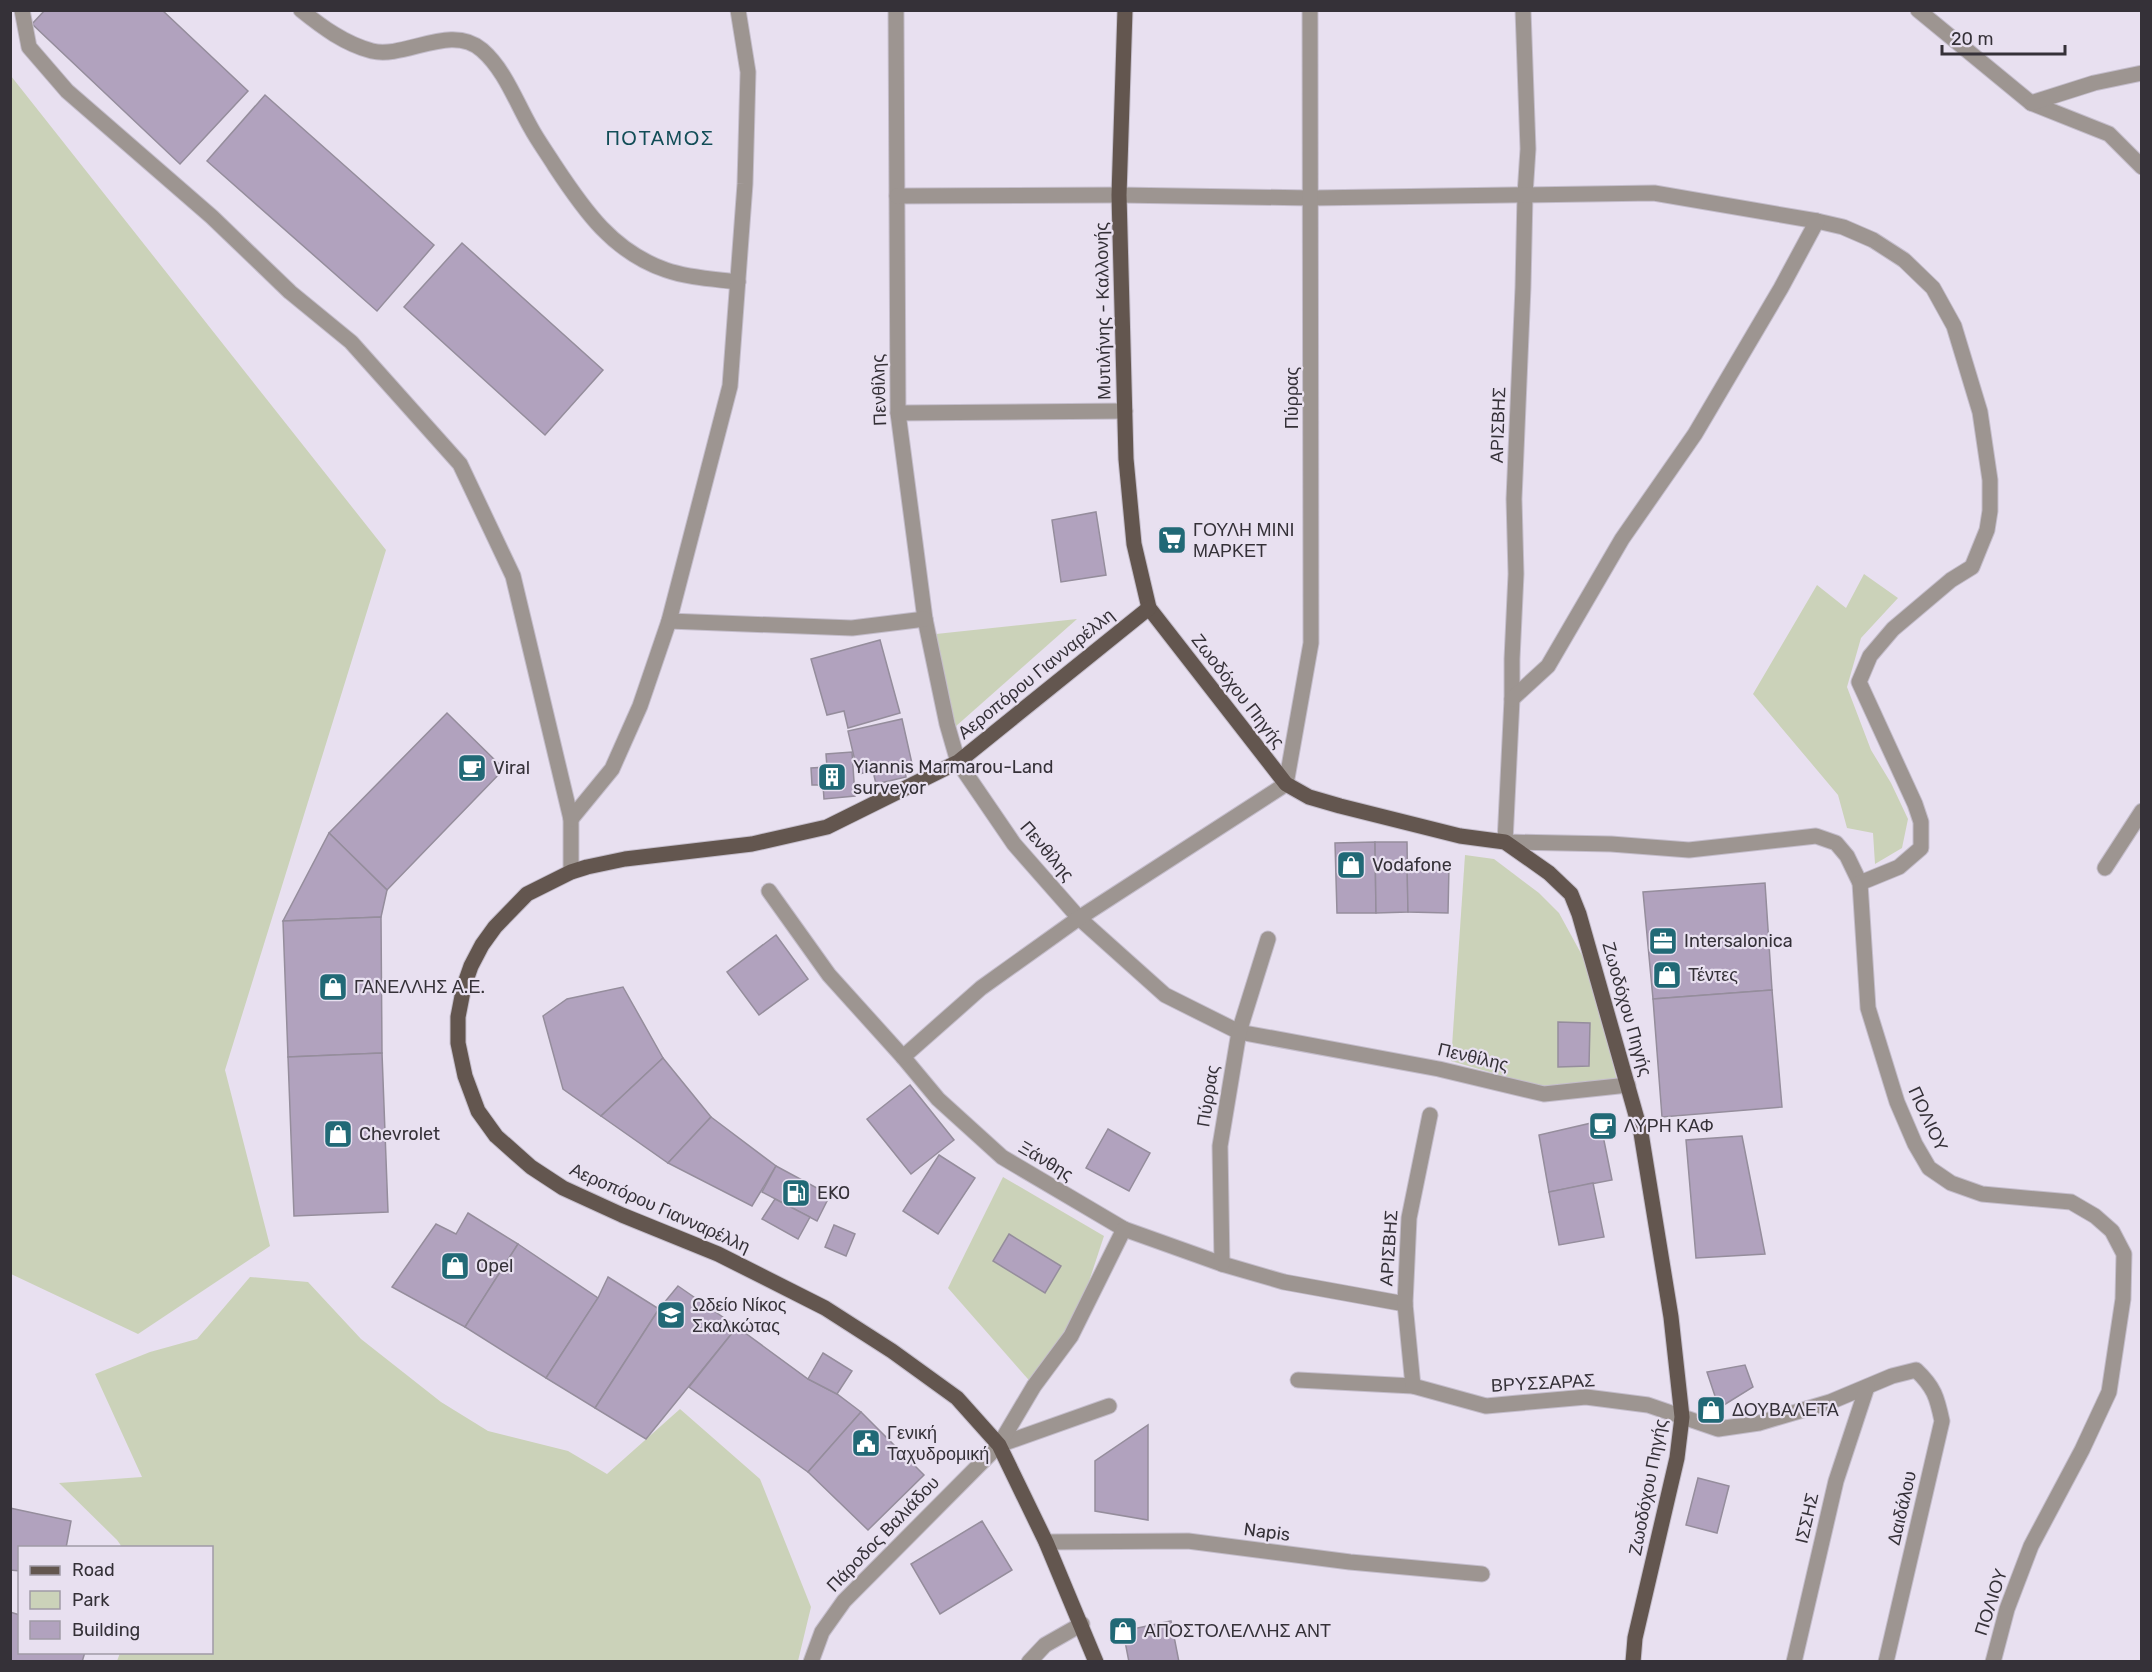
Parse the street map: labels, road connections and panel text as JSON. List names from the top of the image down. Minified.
{"streets":{"main road":["Μυτιλήνης - Καλλονής","Αεροπόρου Γιανναρέλλη","Ζωοδόχου Πηγής"],"street":["Πενθίλης","Πύρρας","ΑΡΙΣΒΗΣ","ΠΟΛΙΟΥ","Ξάνθης","ΒΡΥΣΣΑΡΑΣ","Δαιδάλου","ΙΣΣΗΣ","Napis","Πάροδος Βαλιάδου"]},"crossings":[["Μυτιλήνης - Καλλονής","Αεροπόρου Γιανναρέλλη"],["Μυτιλήνης - Καλλονής","Ζωοδόχου Πηγής"],["Πενθίλης","Πύρρας"],["Πενθίλης","Αεροπόρου Γιανναρέλλη"],["Πενθίλης","Ζωοδόχου Πηγής"],["Πύρρας","Ζωοδόχου Πηγής"],["Πύρρας","Ξάνθης"],["ΑΡΙΣΒΗΣ","Ζωοδόχου Πηγής"],["ΑΡΙΣΒΗΣ","ΠΟΛΙΟΥ"],["ΑΡΙΣΒΗΣ","Ξάνθης"],["ΑΡΙΣΒΗΣ","ΒΡΥΣΣΑΡΑΣ"],["Αεροπόρου Γιανναρέλλη","Ζωοδόχου Πηγής"],["Αεροπόρου Γιανναρέλλη","Napis"],["Αεροπόρου Γιανναρέλλη","Πάροδος Βαλιάδου"],["Ζωοδόχου Πηγής","ΠΟΛΙΟΥ"],["Ζωοδόχου Πηγής","ΒΡΥΣΣΑΡΑΣ"],["ΒΡΥΣΣΑΡΑΣ","Δαιδάλου"],["ΒΡΥΣΣΑΡΑΣ","ΙΣΣΗΣ"]],"districts":["ΠΟΤΑΜΟΣ"],"places":{"supermarket":["ΓΟΥΛΗ ΜΙΝΙ ΜΑΡΚΕΤ"],"cafe":["Viral","ΛΥΡΗ ΚΑΦ"],"building":["Yiannis Marmarou-Land surveyor"],"shop":["Vodafone","Τέντες","ΓΑΝΕΛΛΗΣ Α.Ε.","Chevrolet","Opel","ΔΟΥΒΑΛΕΤΑ","ΑΠΟΣΤΟΛΕΛΛΗΣ ΑΝΤ"],"office":["Intersalonica"],"fuel station":["EKO"],"school or university":["Ωδείο Νίκος Σκαλκώτας"],"public building":["Γενική Ταχυδρομική"]},"legend":["Road","Park","Building"],"scale_bar":"20 m"}
